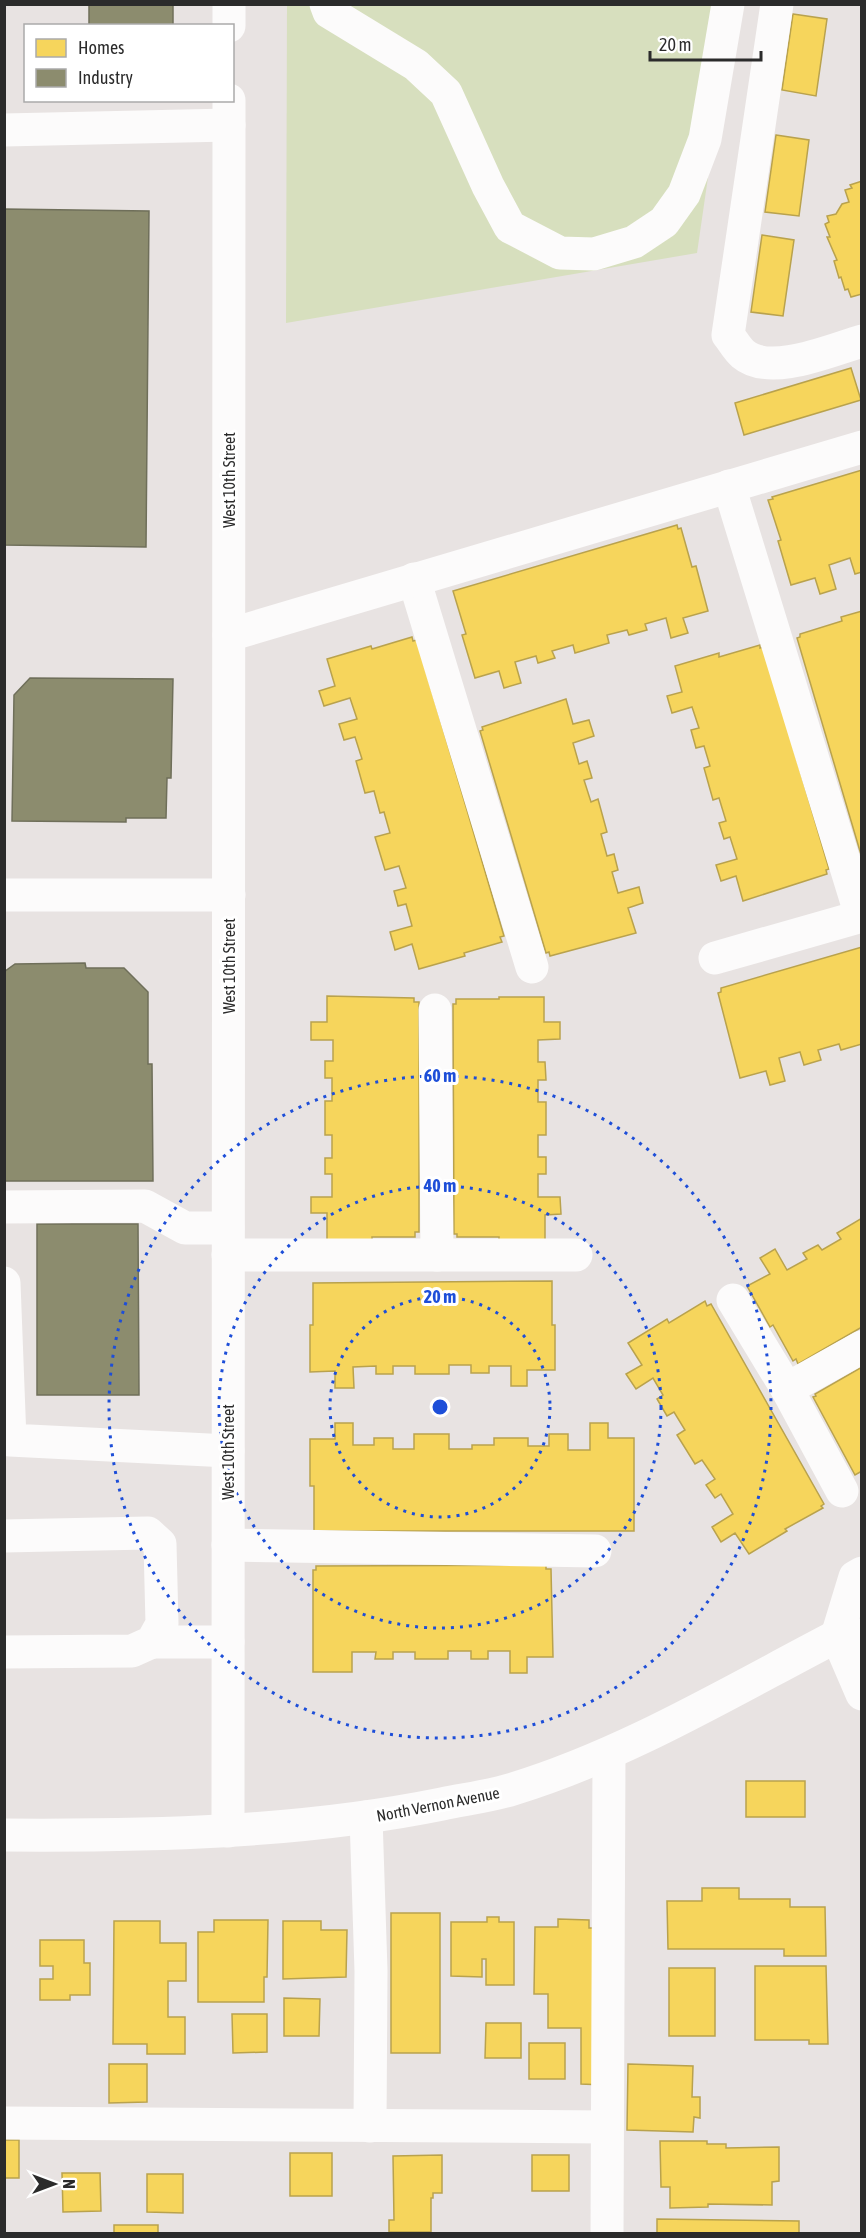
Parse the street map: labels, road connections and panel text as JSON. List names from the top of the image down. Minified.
{"streets":{"street":["West 10th Street","North Vernon Avenue"]},"crossings":[["West 10th Street","North Vernon Avenue"]],"legend":["Homes","Industry"],"scale_bar":"20 m","north":"right","rings":["60 m","40 m","20 m"]}
